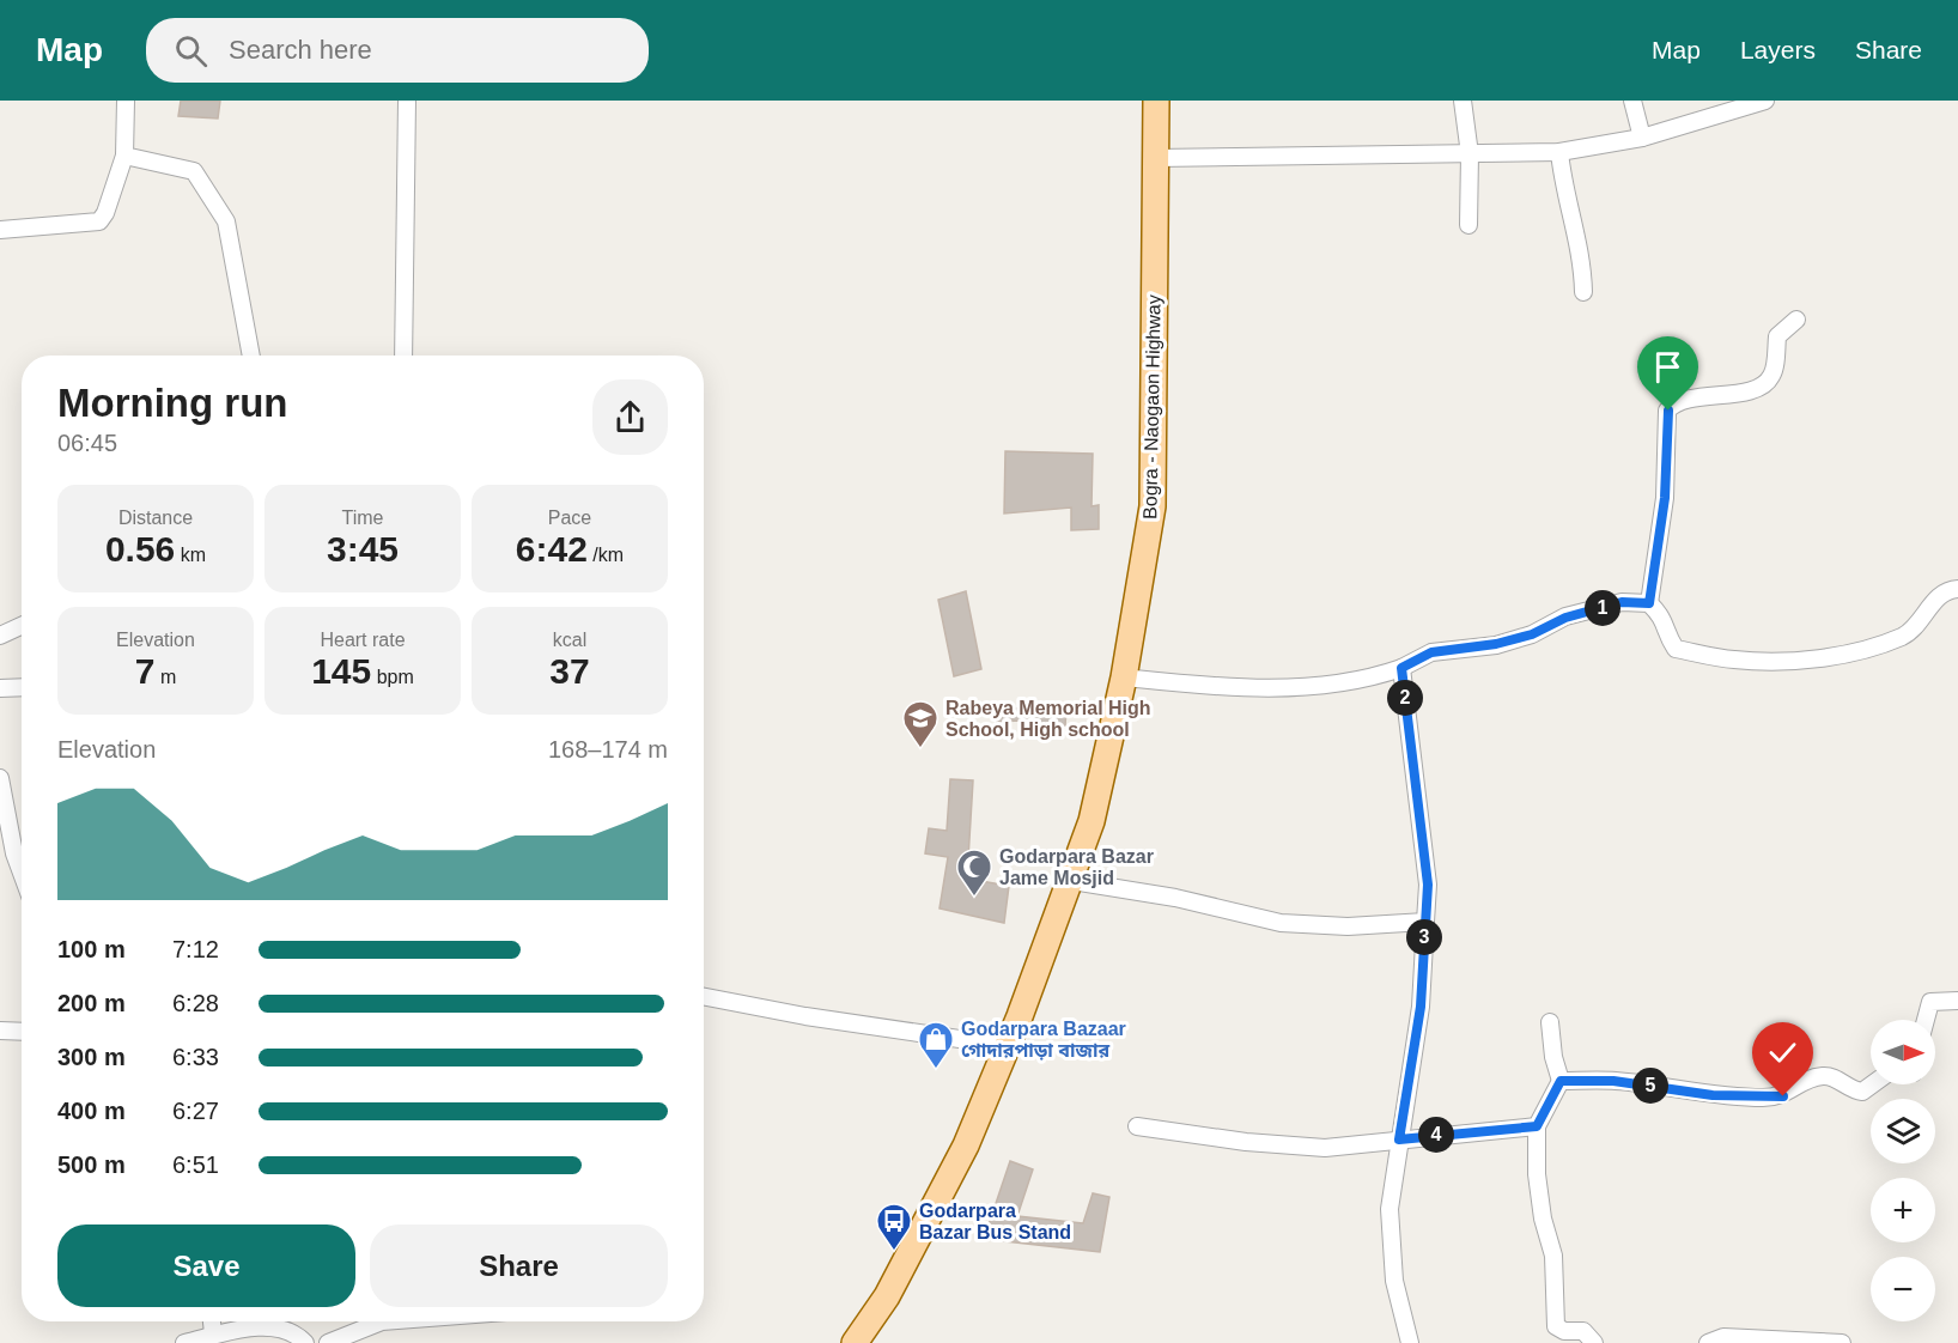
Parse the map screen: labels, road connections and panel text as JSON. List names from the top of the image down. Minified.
{"streets":{"main road":["Bogra - Naogaon Highway"]},"places":{"school or university":["Rabeya Memorial High School, High school"],"mosque":["Godarpara Bazar Jame Mosjid"],"shop":["Godarpara Bazaar গোদারপাড়া বাজার"],"bus stop":["Godarpara Bazar Bus Stand"]},"north":"right","page":{"header":"Map","search":"Search here","nav":["Map","Layers","Share"],"heading":["Morning run","06:45"],"stats":[["Distance","0.56 km"],["Time","3:45"],["Pace","6:42 /km"],["Elevation","7 m"],["Heart rate","145 bpm"],["kcal","37"]],"pins":["1","2","3","5","4"],"chart":["Elevation","168–174 m"],"list":[{"name":"100 m","note":"7:12"},{"name":"200 m","note":"6:28"},{"name":"300 m","note":"6:33"},{"name":"400 m","note":"6:27"},{"name":"500 m","note":"6:51"}],"map_buttons":["+","−"],"buttons":["Save","Share"]}}
